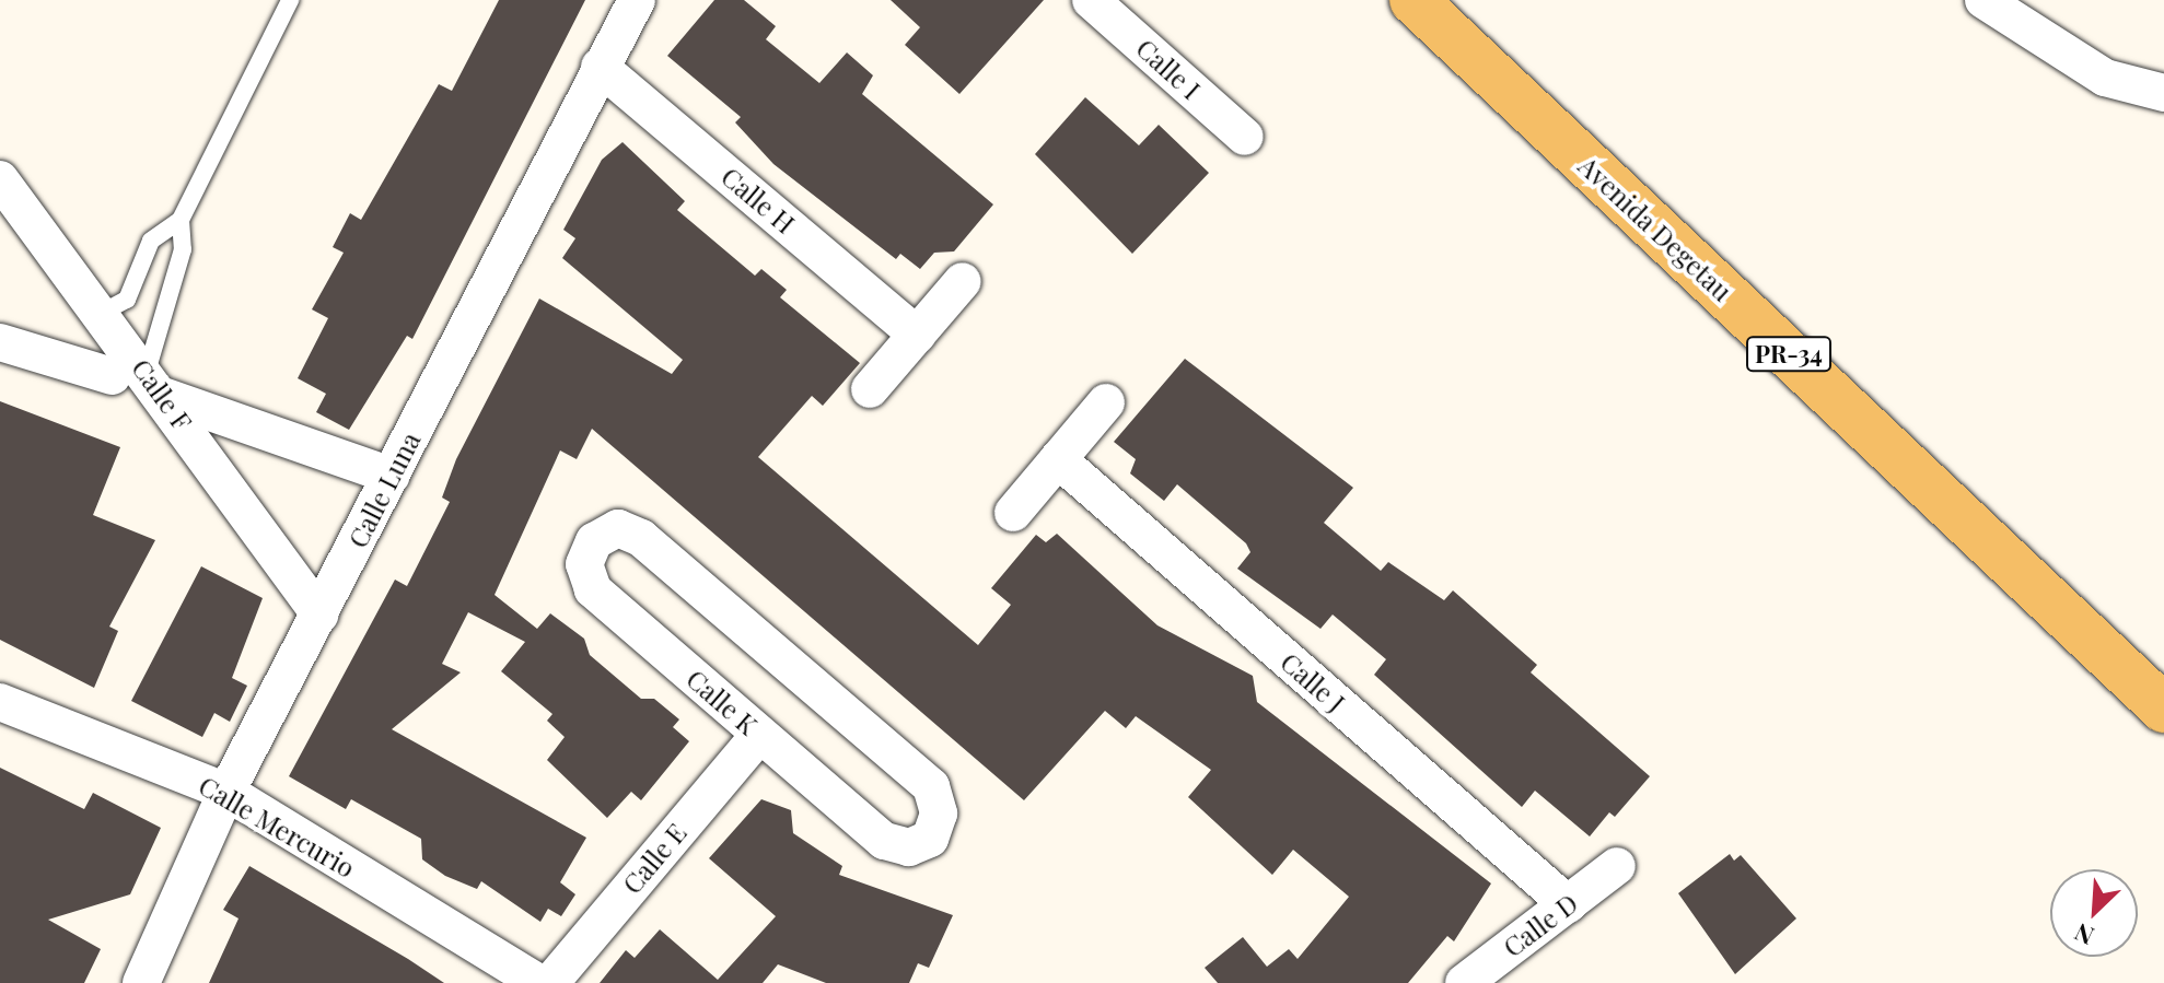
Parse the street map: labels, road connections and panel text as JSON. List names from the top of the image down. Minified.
{"streets":{"main road":["Avenida Degetau","PR-34"],"street":["Calle I","Calle H","Calle F","Calle Luna","Calle J","Calle K","Calle Mercurio","Calle E","Calle D"]},"crossings":[["Calle H","Calle Luna"],["Calle F","Calle Luna"],["Calle Luna","Calle Mercurio"],["Calle J","Calle D"],["Calle K","Calle E"]],"north":"bottom left"}
